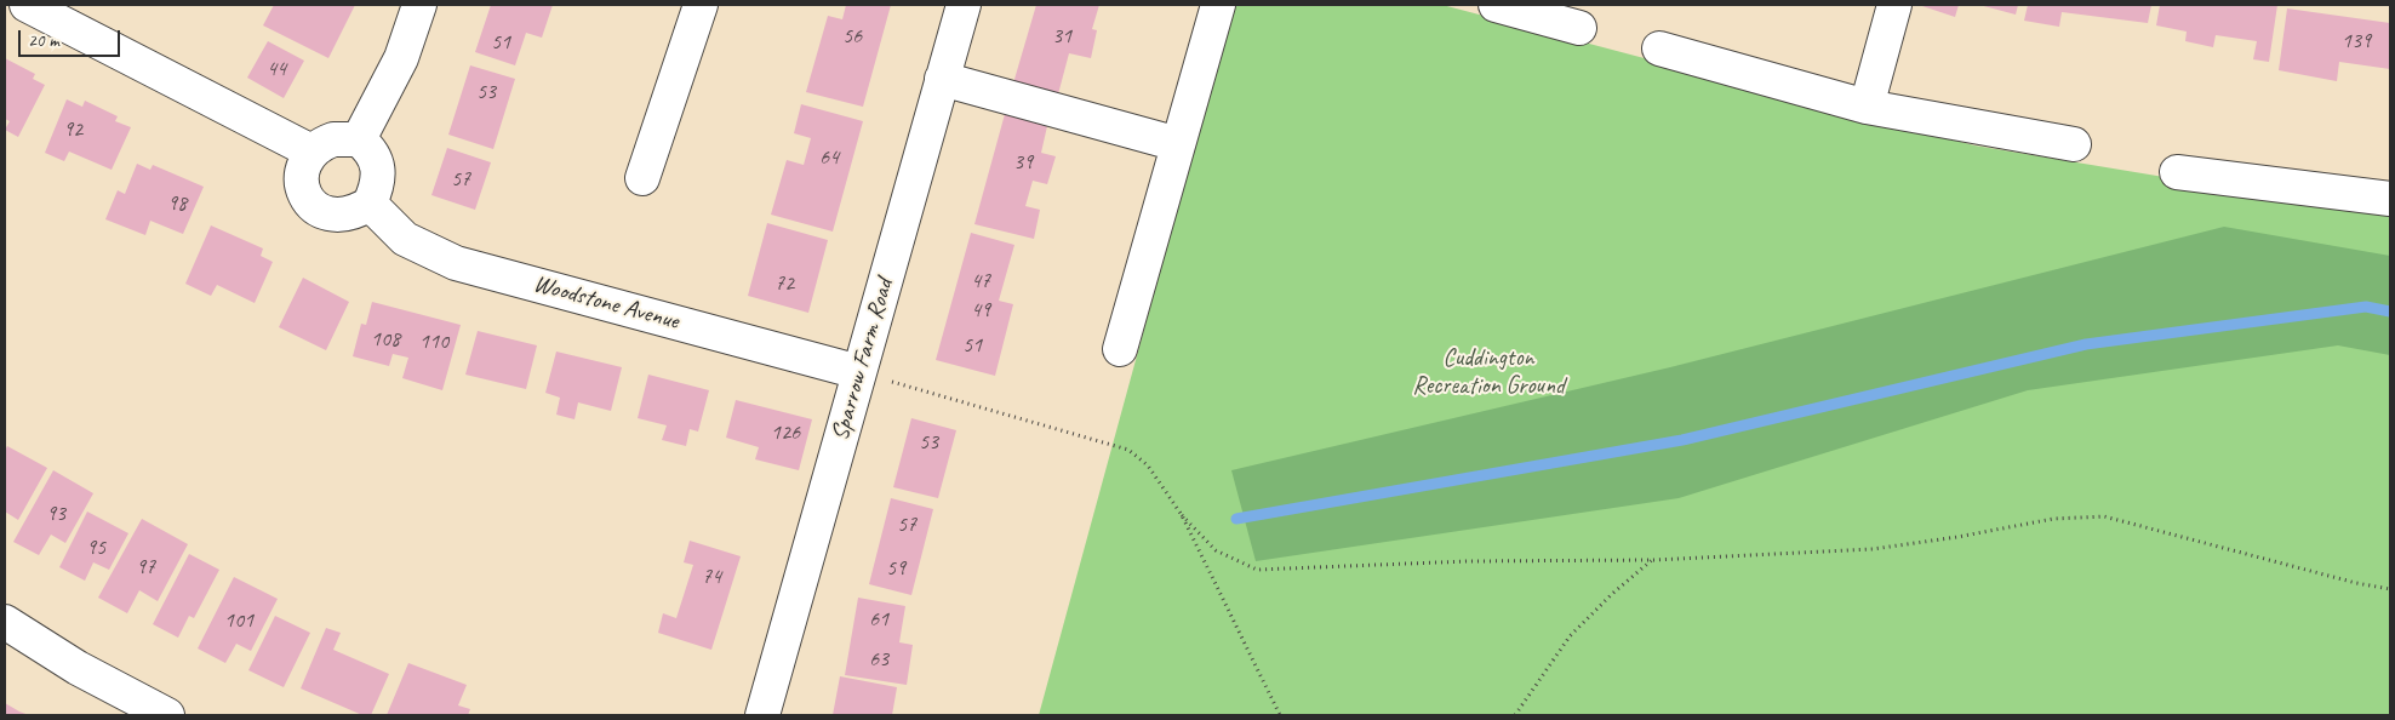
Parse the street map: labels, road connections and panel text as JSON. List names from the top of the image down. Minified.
{"streets":{"street":["Woodstone Avenue","Sparrow Farm Road"]},"crossings":[["Woodstone Avenue","Sparrow Farm Road"]],"parks":["Cuddington Recreation Ground"],"house_numbers":["56","31","139","51","44","53","92","64","39","57","98","47","72","49","108","110","51","126","53","93","57","95","97","59","74","61","101","63"],"scale_bar":"20 m"}
